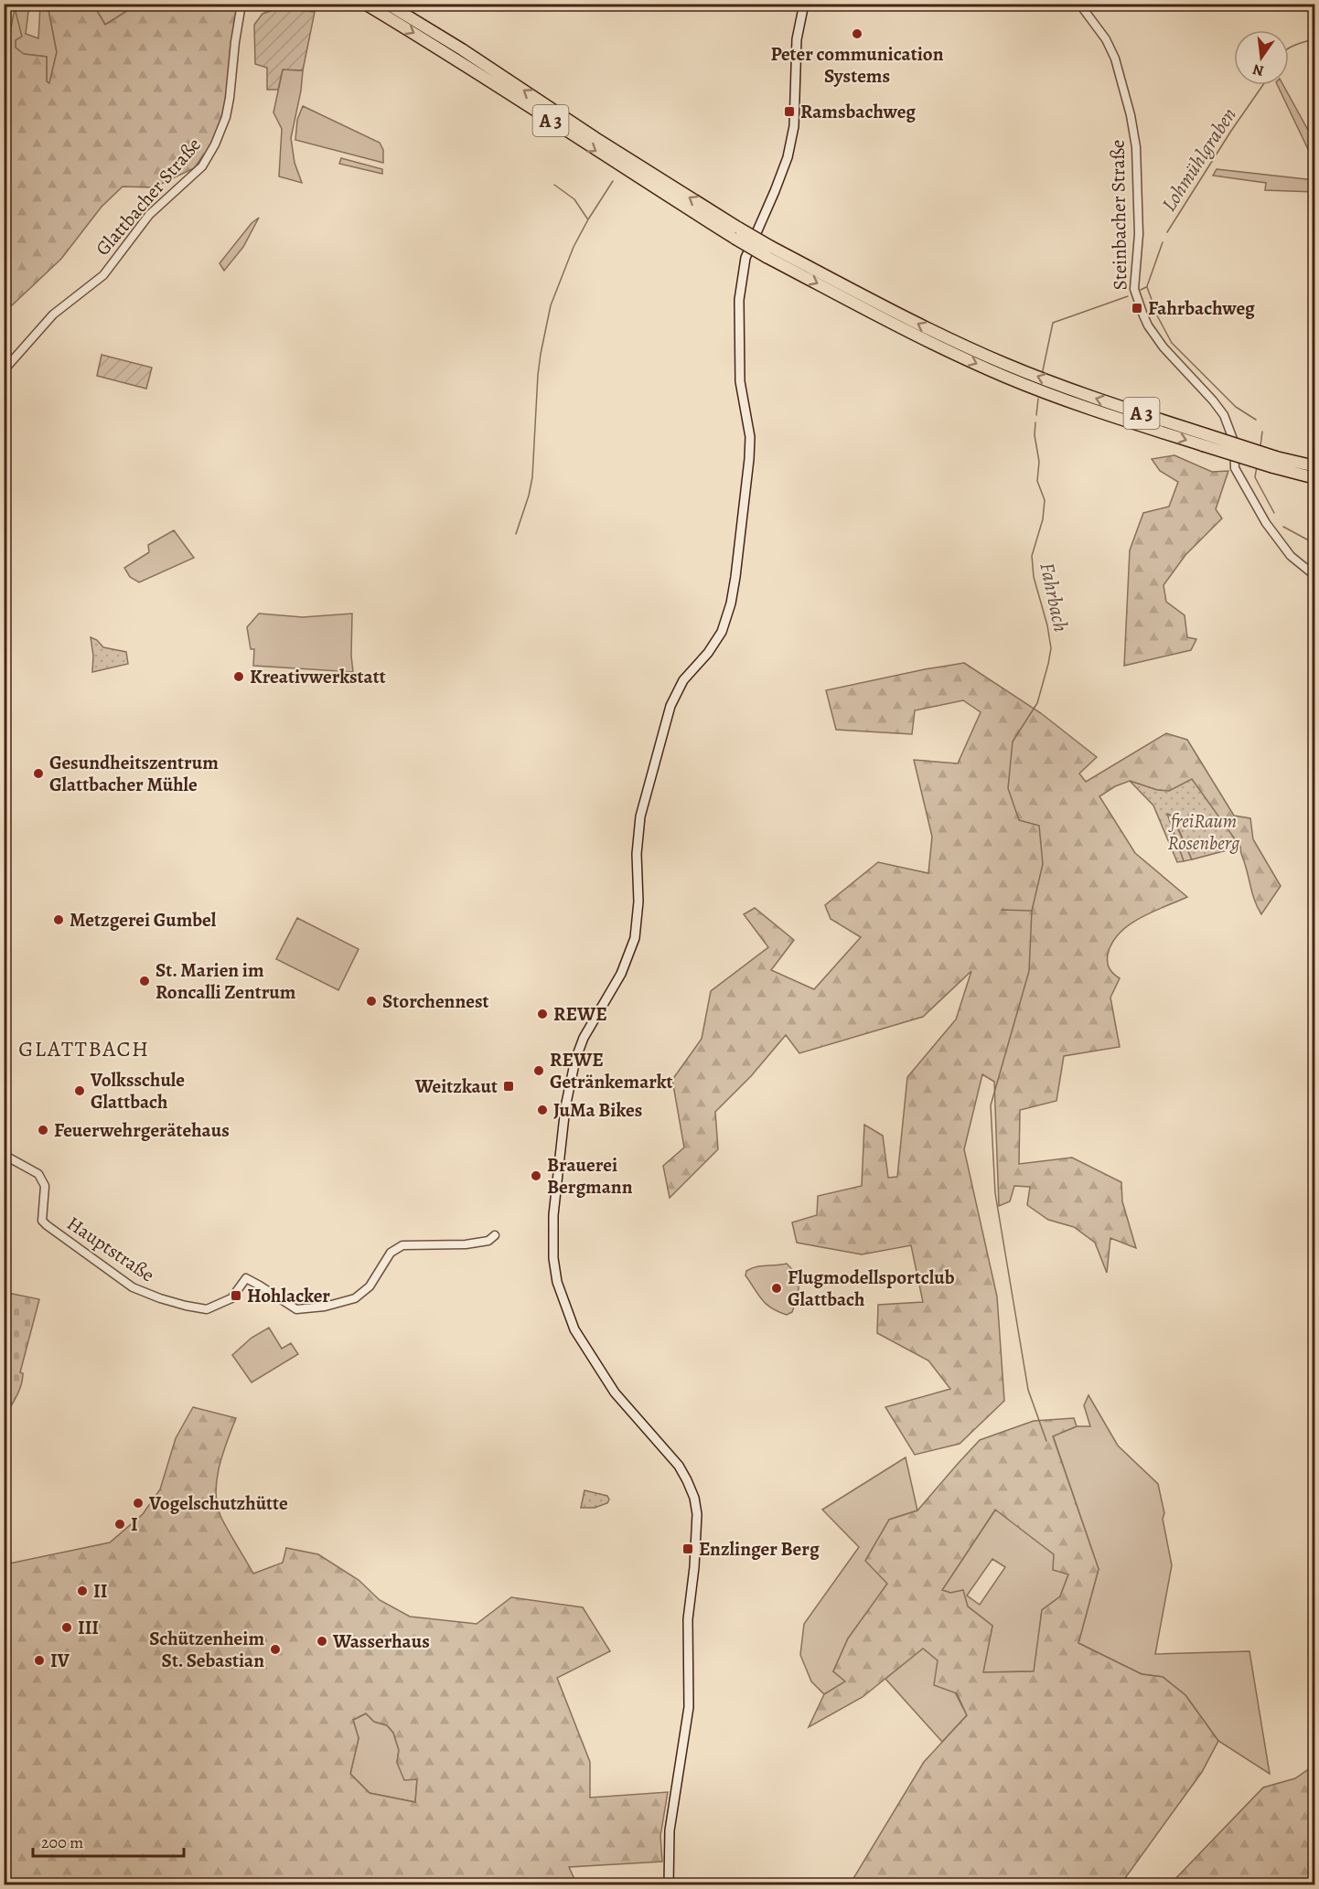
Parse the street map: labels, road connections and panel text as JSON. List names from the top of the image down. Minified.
{"streets":{"highway":["A 3"],"street":["Glattbacher Straße","Steinbacher Straße","Hauptstraße"]},"districts":["GLATTBACH"],"water":["Lohmühlgraben","Fahrbach"],"parks":["freiRaum Rosenberg"],"places":{"other":["Peter communication Systems","Kreativwerkstatt","Gesundheitszentrum Glattbacher Mühle","Metzgerei Gumbel","St. Marien im Roncalli Zentrum","Storchennest","REWE","REWE Getränkemarkt","Volksschule Glattbach","JuMa Bikes","Feuerwehrgerätehaus","Brauerei Bergmann","Flugmodellsportclub Glattbach","Vogelschutzhütte","I","II","III","Wasserhaus","Schützenheim St. Sebastian","IV"],"transit":["Ramsbachweg","Fahrbachweg","Weitzkaut","Hohlacker","Enzlinger Berg"]},"scale_bar":"200 m","north":"bottom"}
